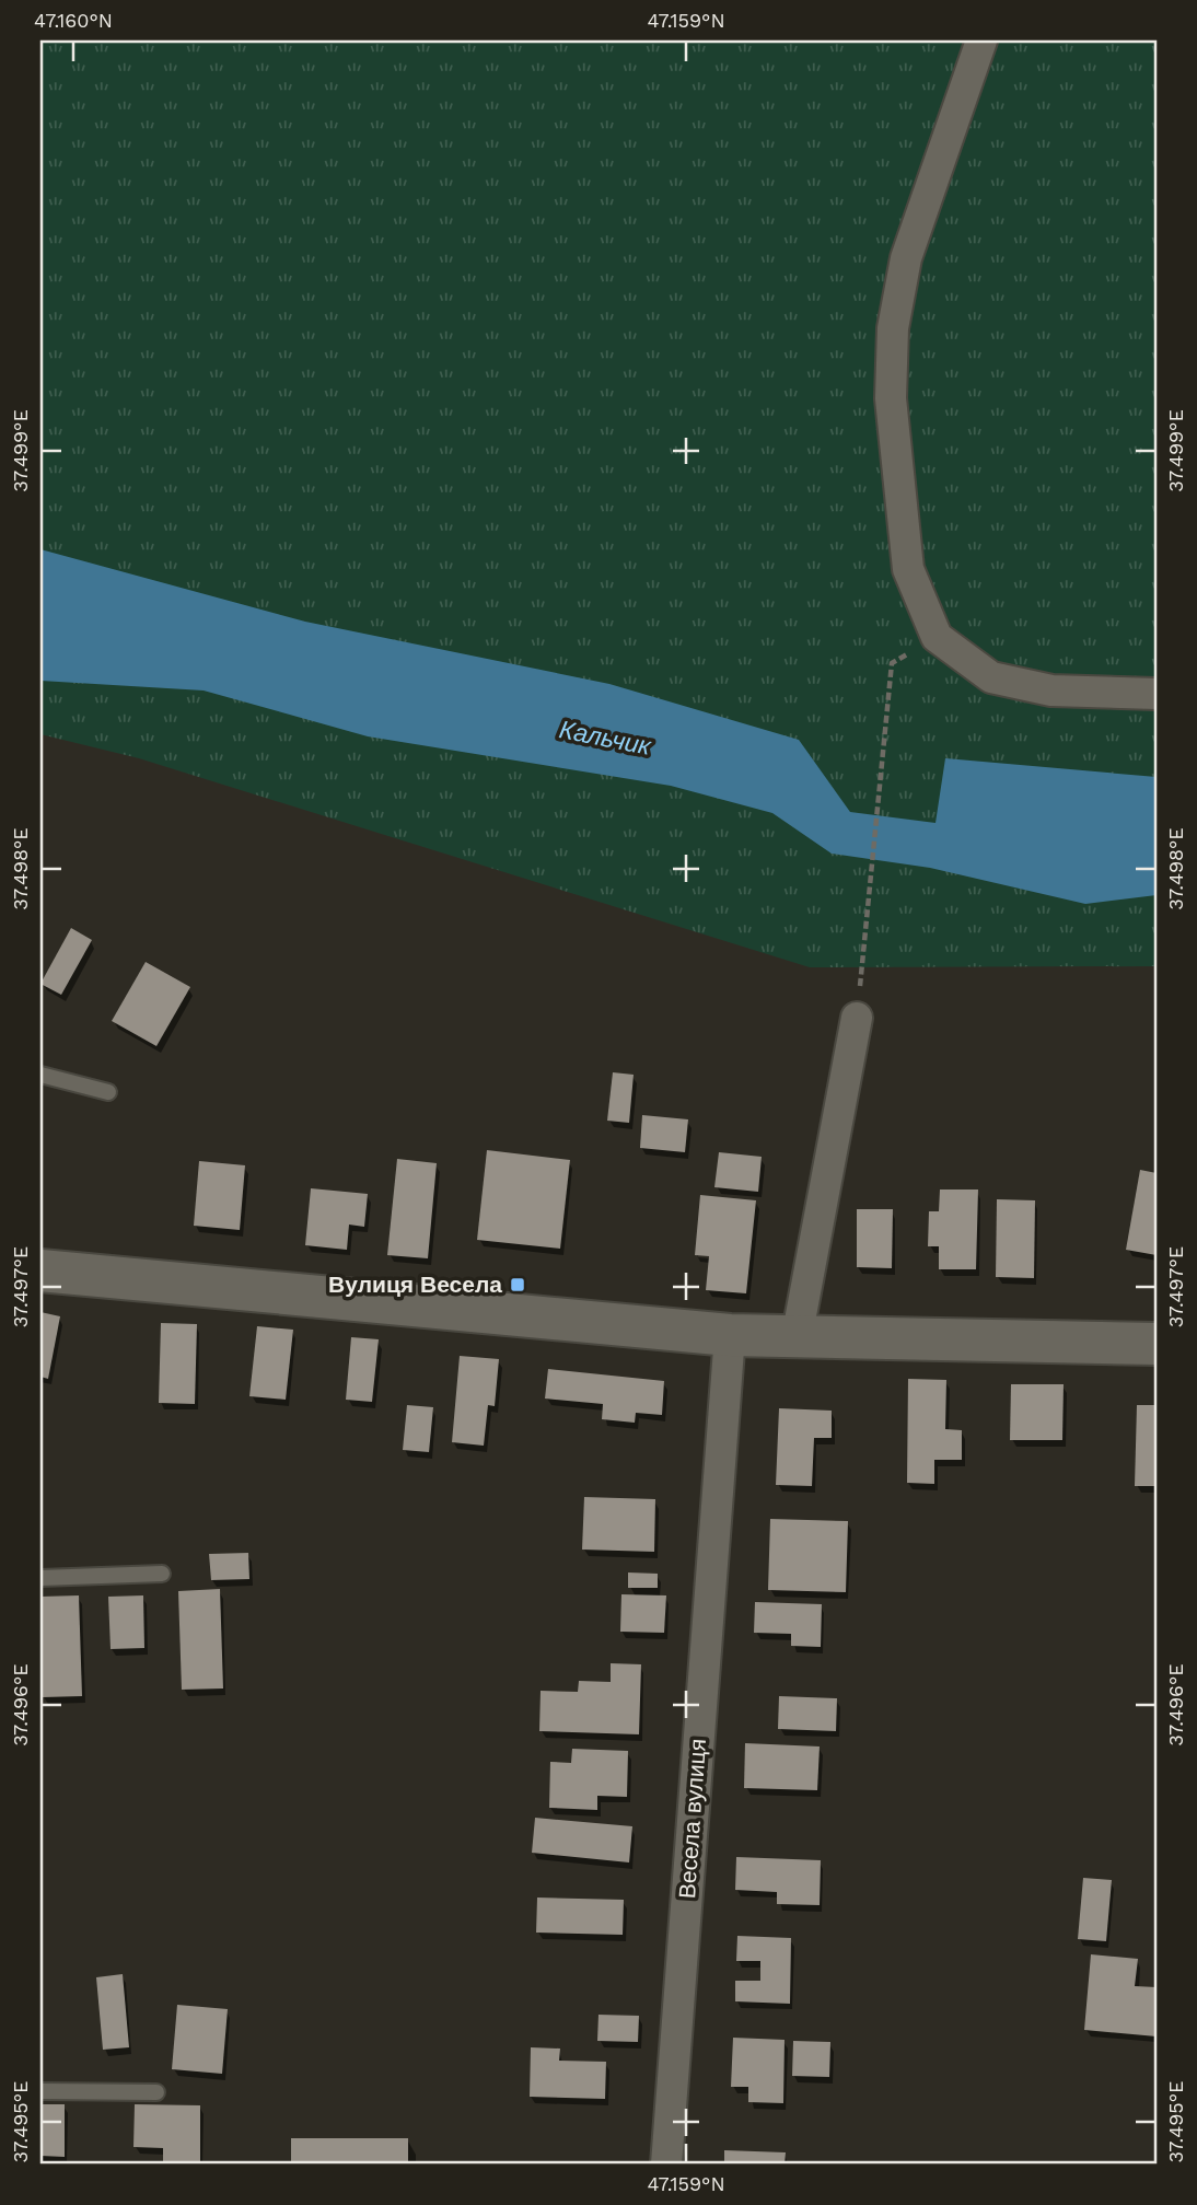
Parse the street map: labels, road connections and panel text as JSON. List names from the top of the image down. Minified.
{"streets":{"street":["Весела вулиця"]},"water":["Кальчик"],"places":{"transit":["Вулиця Весела"]},"coordinates":["47.160°N","47.159°N","37.499°E","37.498°E","37.497°E","37.496°E","37.495°E"]}
